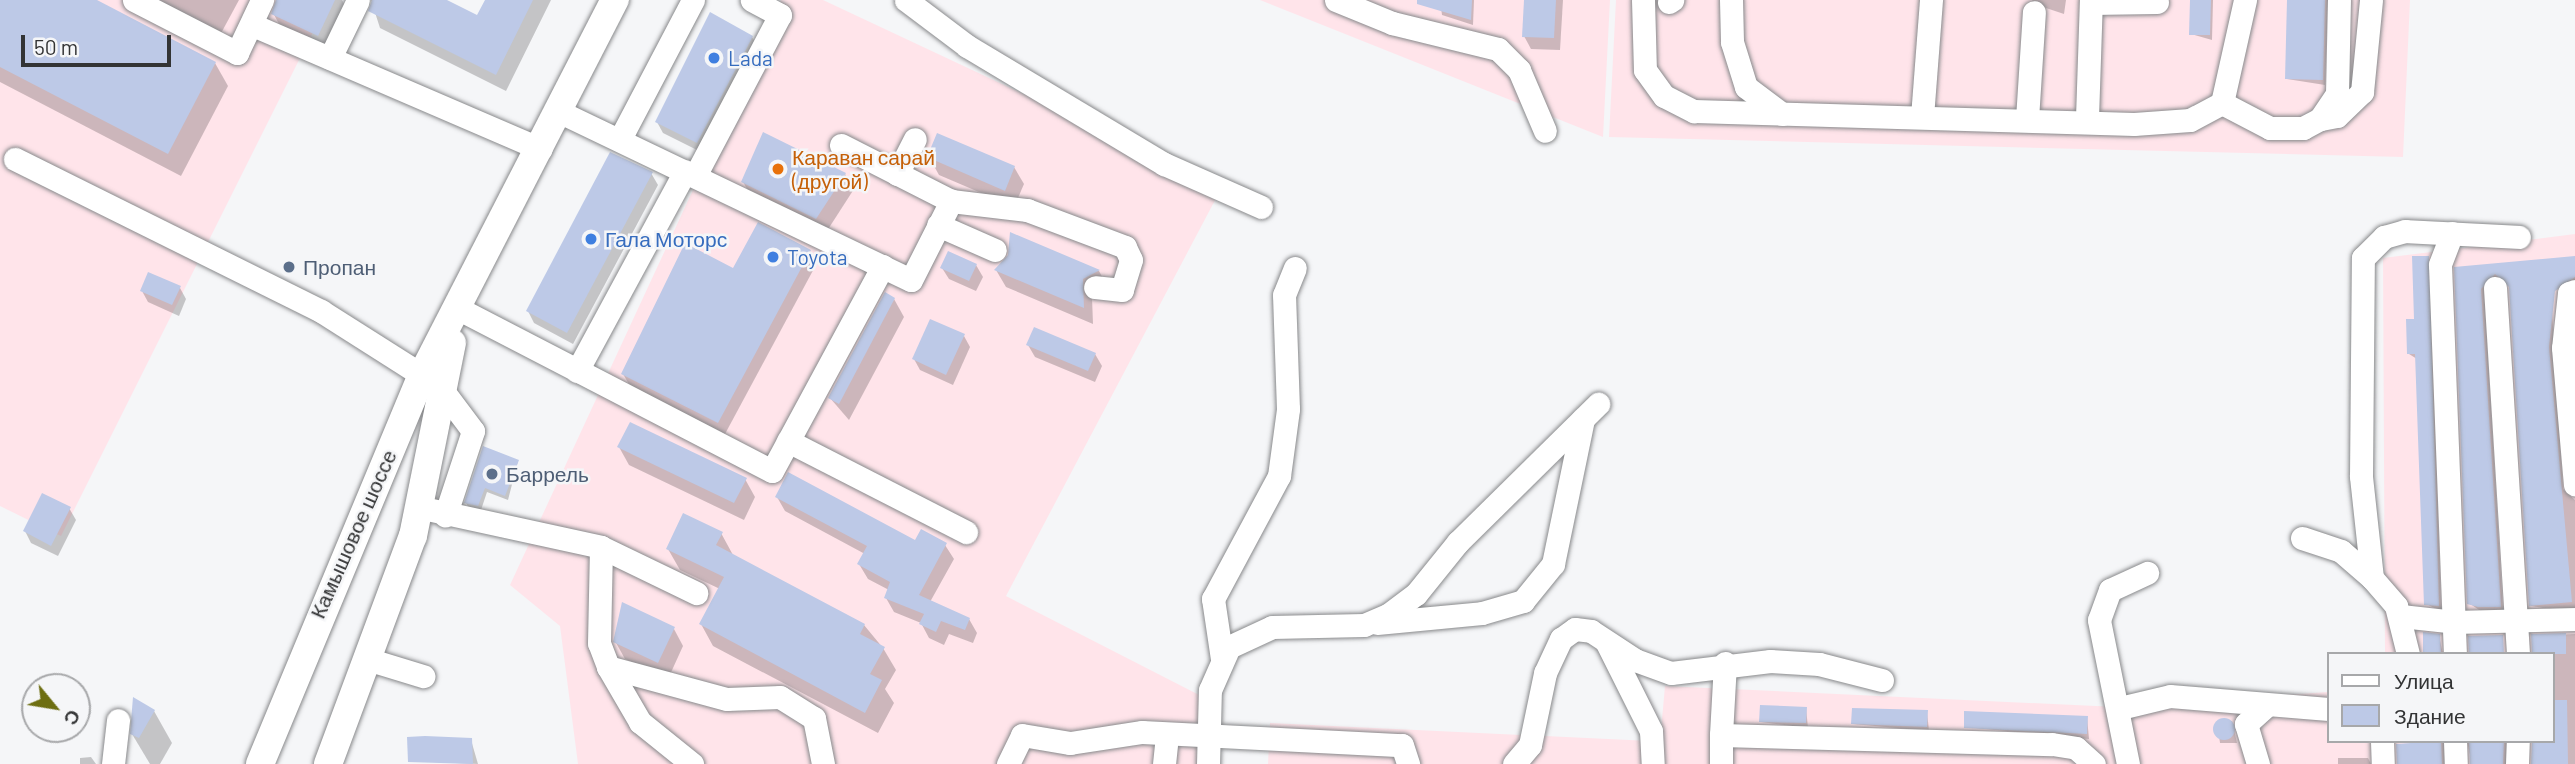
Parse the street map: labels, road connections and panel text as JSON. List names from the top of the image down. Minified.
{"streets":{"main road":["Камышовое шоссе"]},"places":["Lada","Караван сарай (другой)","Гала Моторс","Toyota","Пропан","Баррель"],"legend":["Улица","Здание"],"scale_bar":"50 m","north":"bottom right"}
